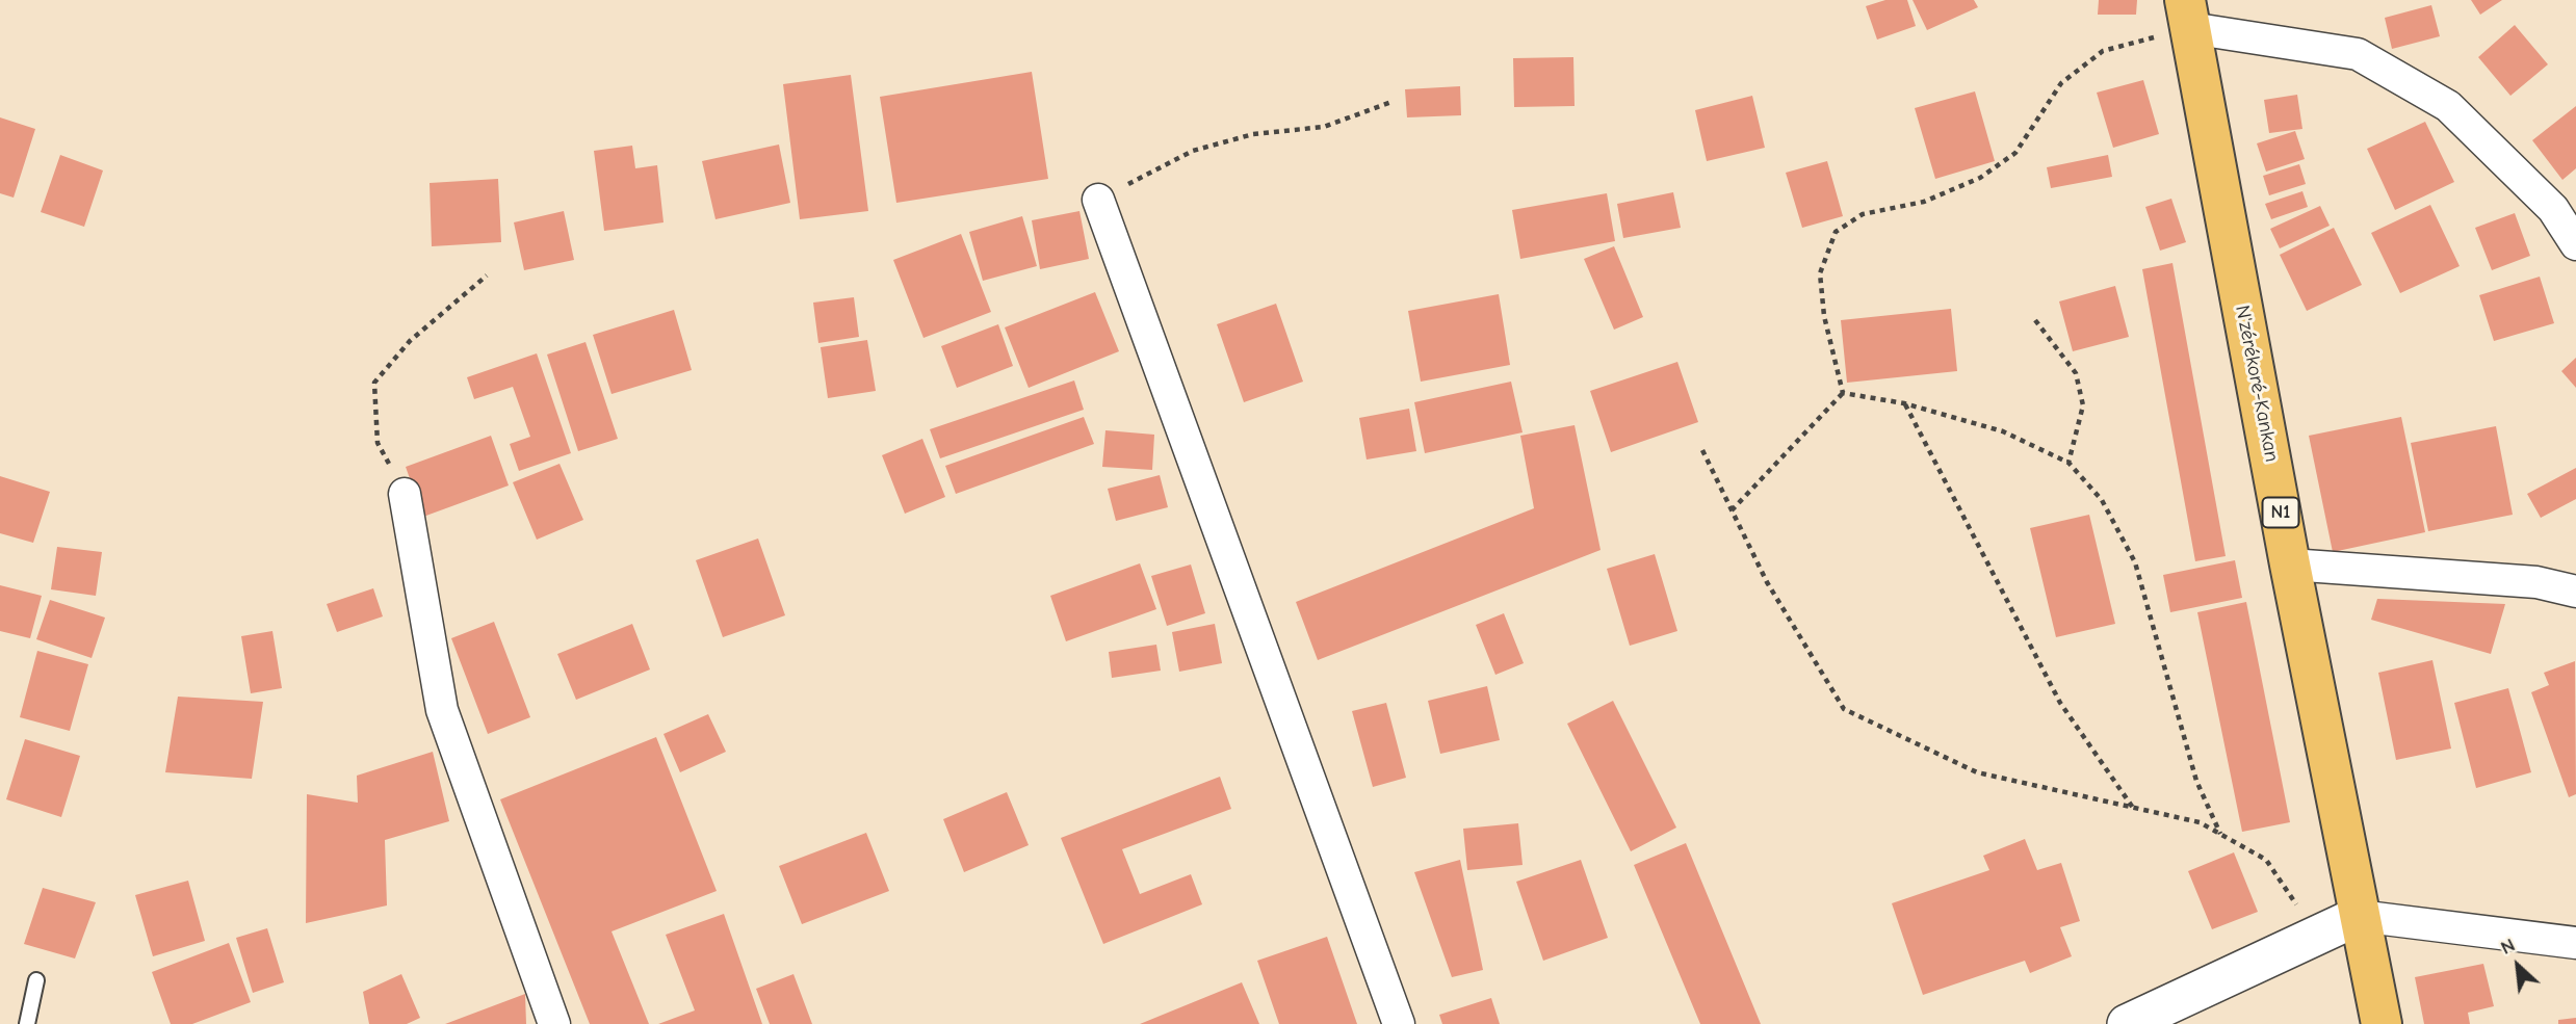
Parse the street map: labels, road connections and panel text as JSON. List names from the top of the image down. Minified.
{"streets":{"highway":["N'zérékoré-Kankan","N1"]},"north":"top left"}
